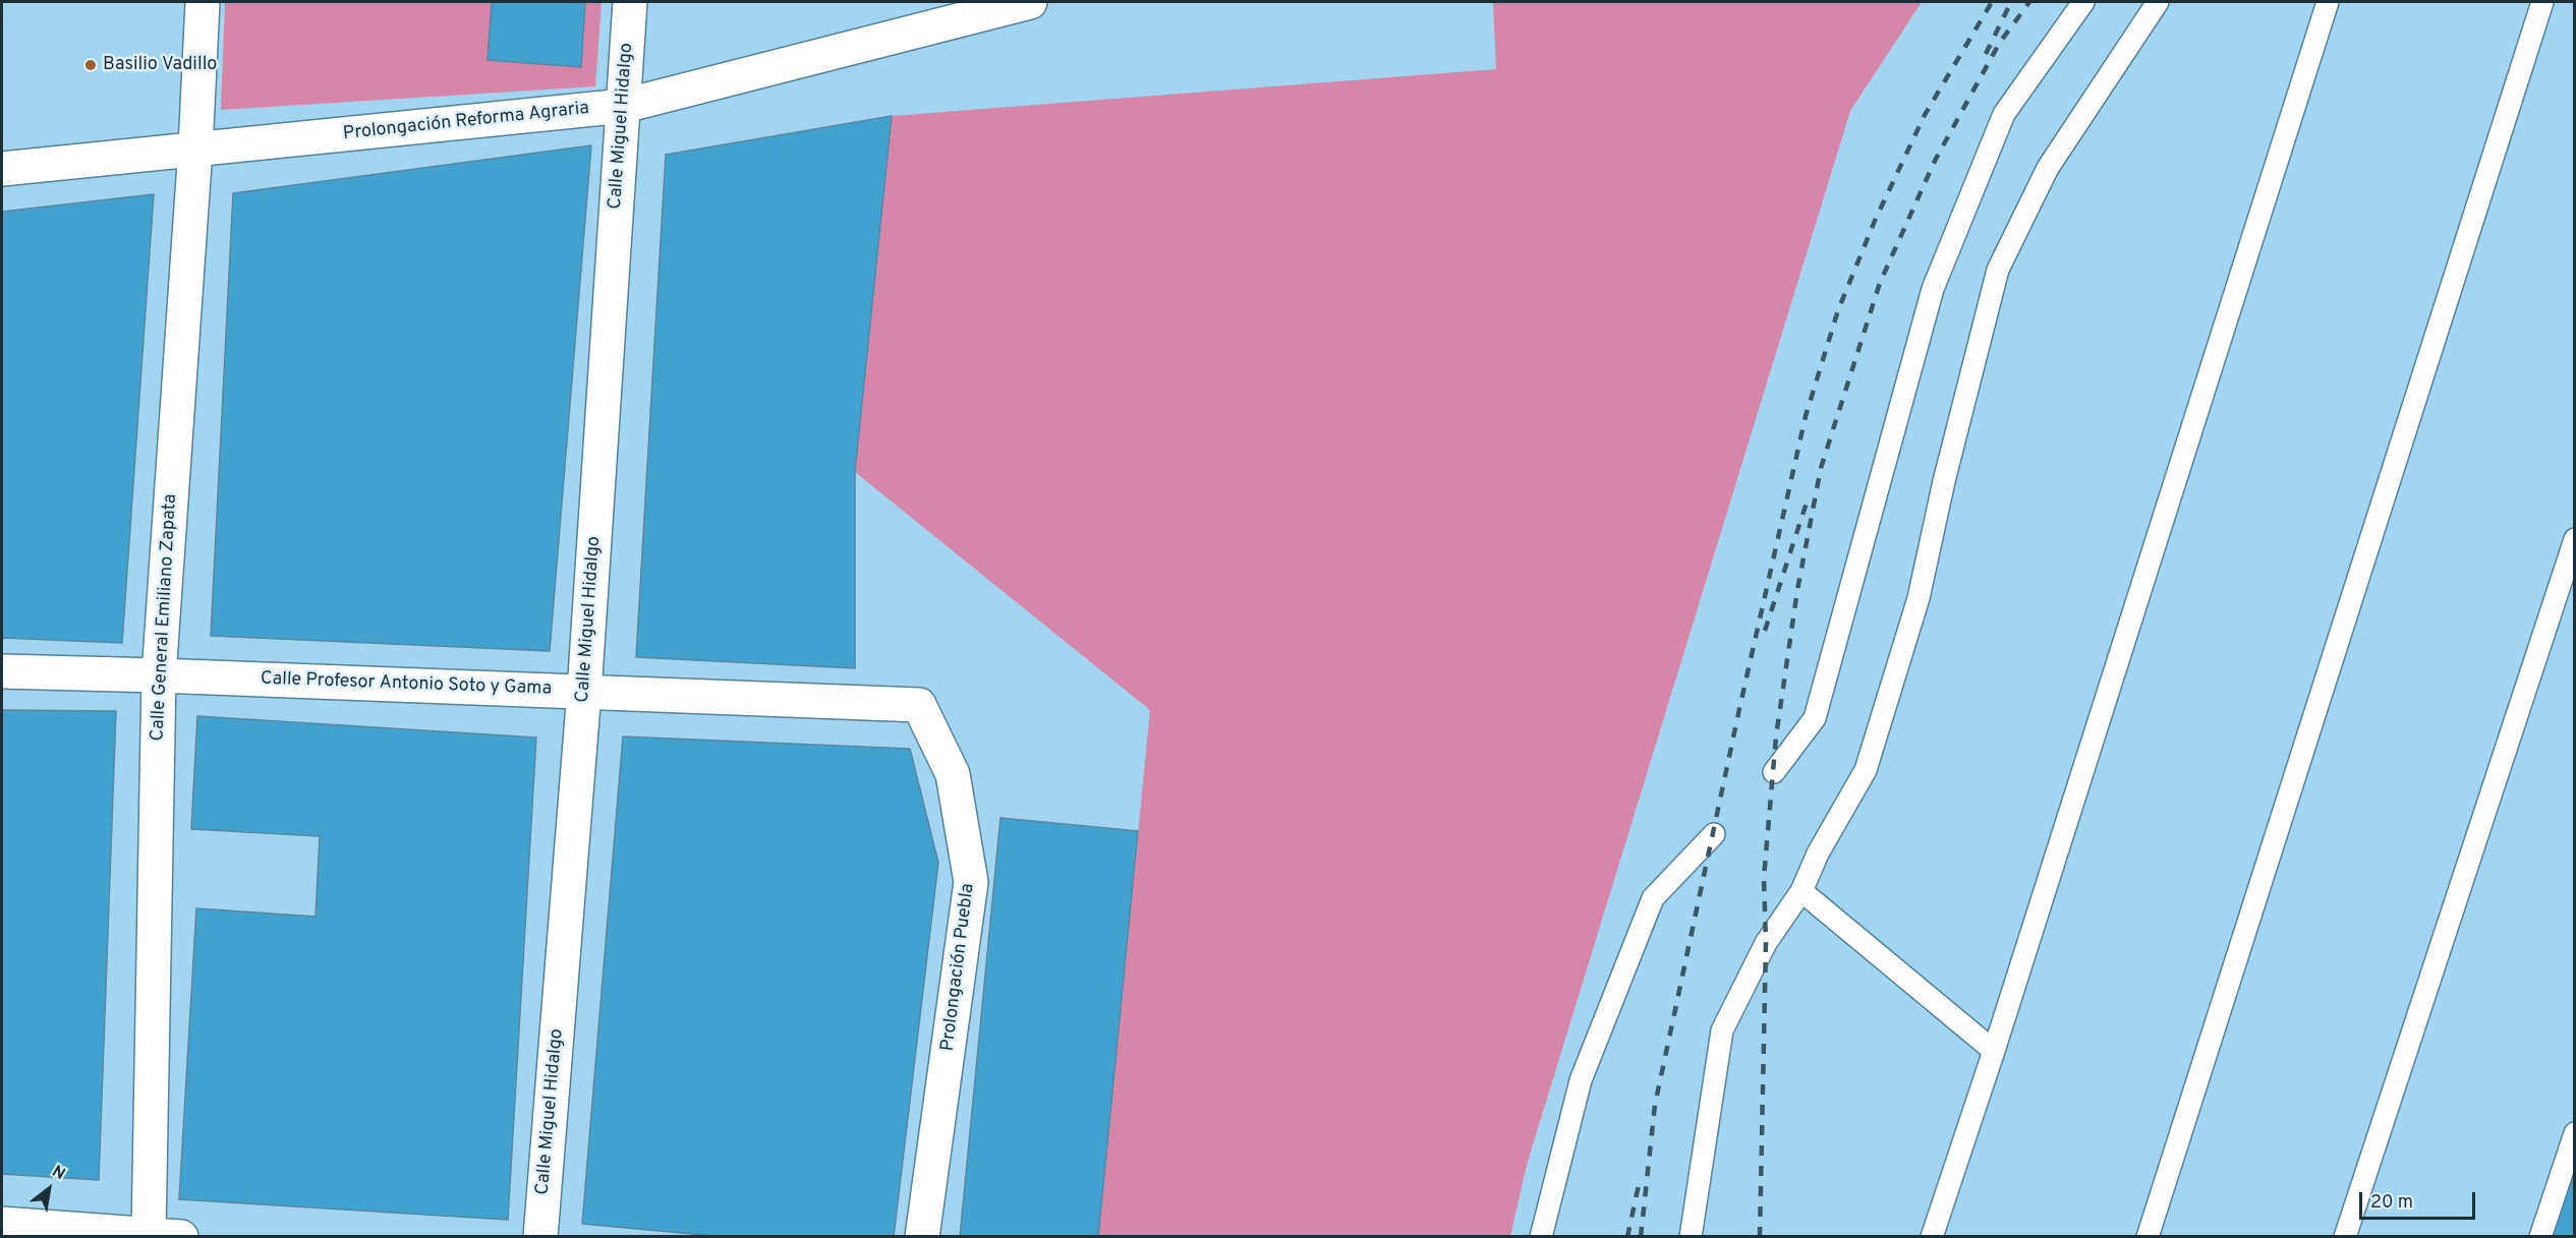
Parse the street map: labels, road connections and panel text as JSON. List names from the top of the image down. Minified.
{"streets":{"street":["Prolongación Reforma Agraria","Calle Miguel Hidalgo","Calle General Emiliano Zapata","Calle Profesor Antonio Soto y Gama","Prolongación Puebla"]},"crossings":[["Prolongación Reforma Agraria","Calle Miguel Hidalgo"],["Prolongación Reforma Agraria","Calle General Emiliano Zapata"],["Calle Miguel Hidalgo","Calle Profesor Antonio Soto y Gama"],["Calle General Emiliano Zapata","Calle Profesor Antonio Soto y Gama"],["Calle Profesor Antonio Soto y Gama","Prolongación Puebla"]],"places":["Basilio Vadillo"],"scale_bar":"20 m","north":"top right"}
